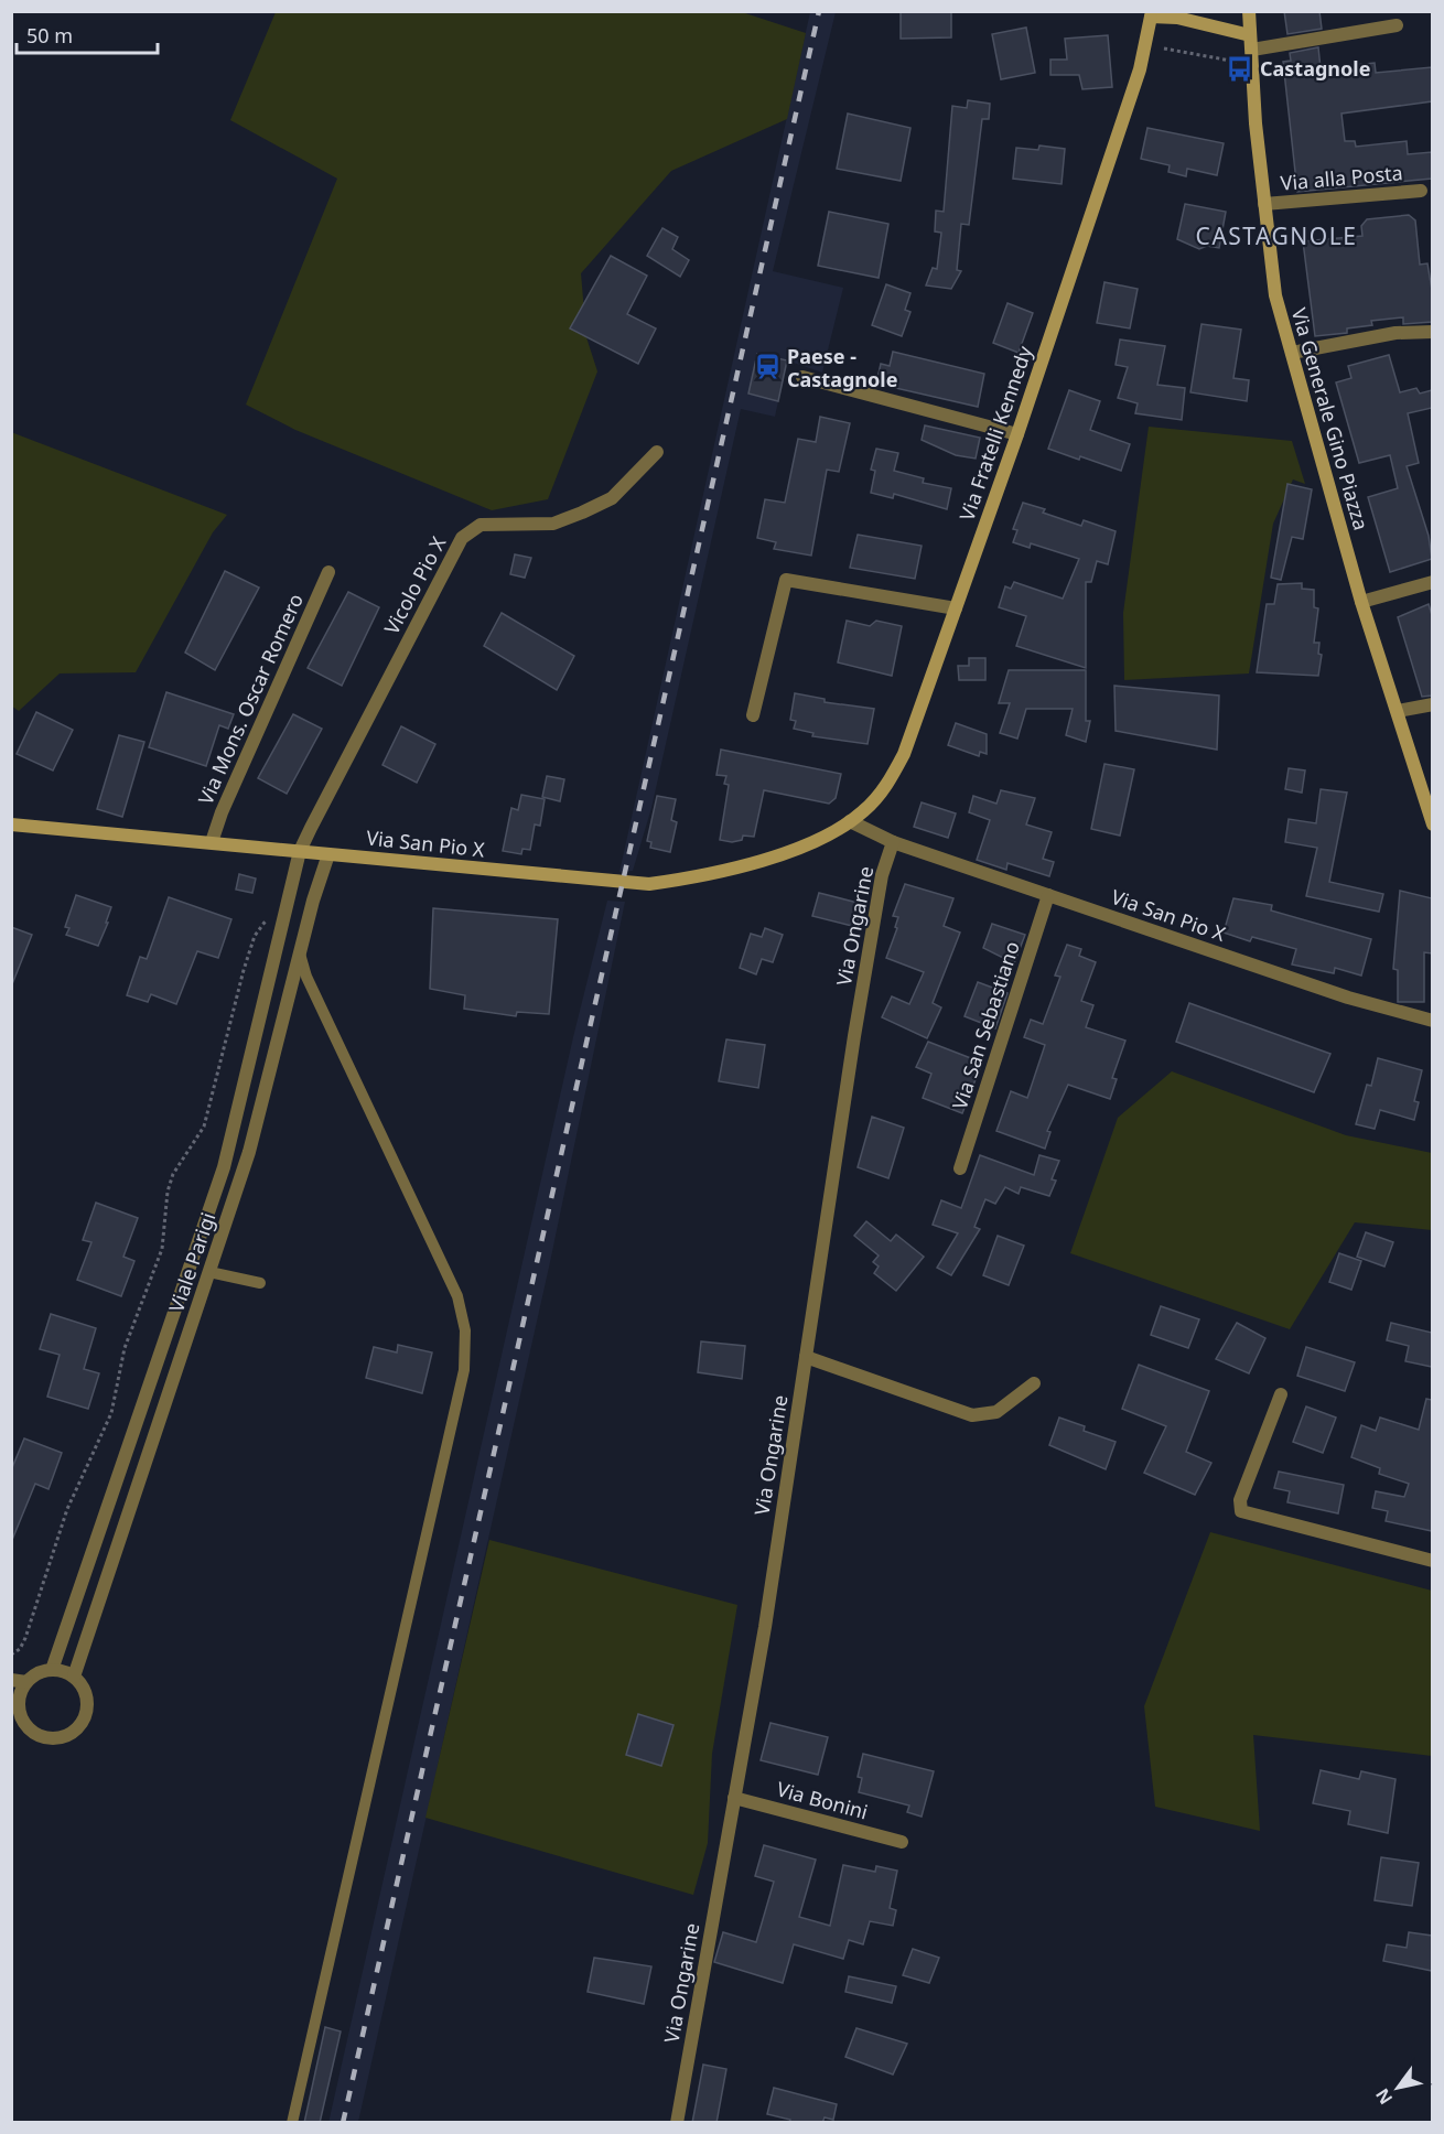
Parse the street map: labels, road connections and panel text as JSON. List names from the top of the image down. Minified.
{"streets":{"street":["Via alla Posta","Via Generale Gino Piazza","Via Fratelli Kennedy","Vicolo Pio X","Via Mons. Oscar Romero","Via San Pio X","Via Ongarine","Via San Sebastiano","Viale Parigi","Via Bonini"]},"crossings":[["Via alla Posta","Via Generale Gino Piazza"],["Via Fratelli Kennedy","Via San Pio X"],["Vicolo Pio X","Via San Pio X"],["Vicolo Pio X","Viale Parigi"],["Via Mons. Oscar Romero","Via San Pio X"],["Via San Pio X","Via Ongarine"],["Via San Pio X","Via San Sebastiano"],["Via San Pio X","Viale Parigi"],["Via Ongarine","Via Bonini"]],"districts":["CASTAGNOLE"],"places":{"bus stop":["Castagnole"],"station":["Paese - Castagnole"]},"scale_bar":"50 m","north":"bottom left"}
